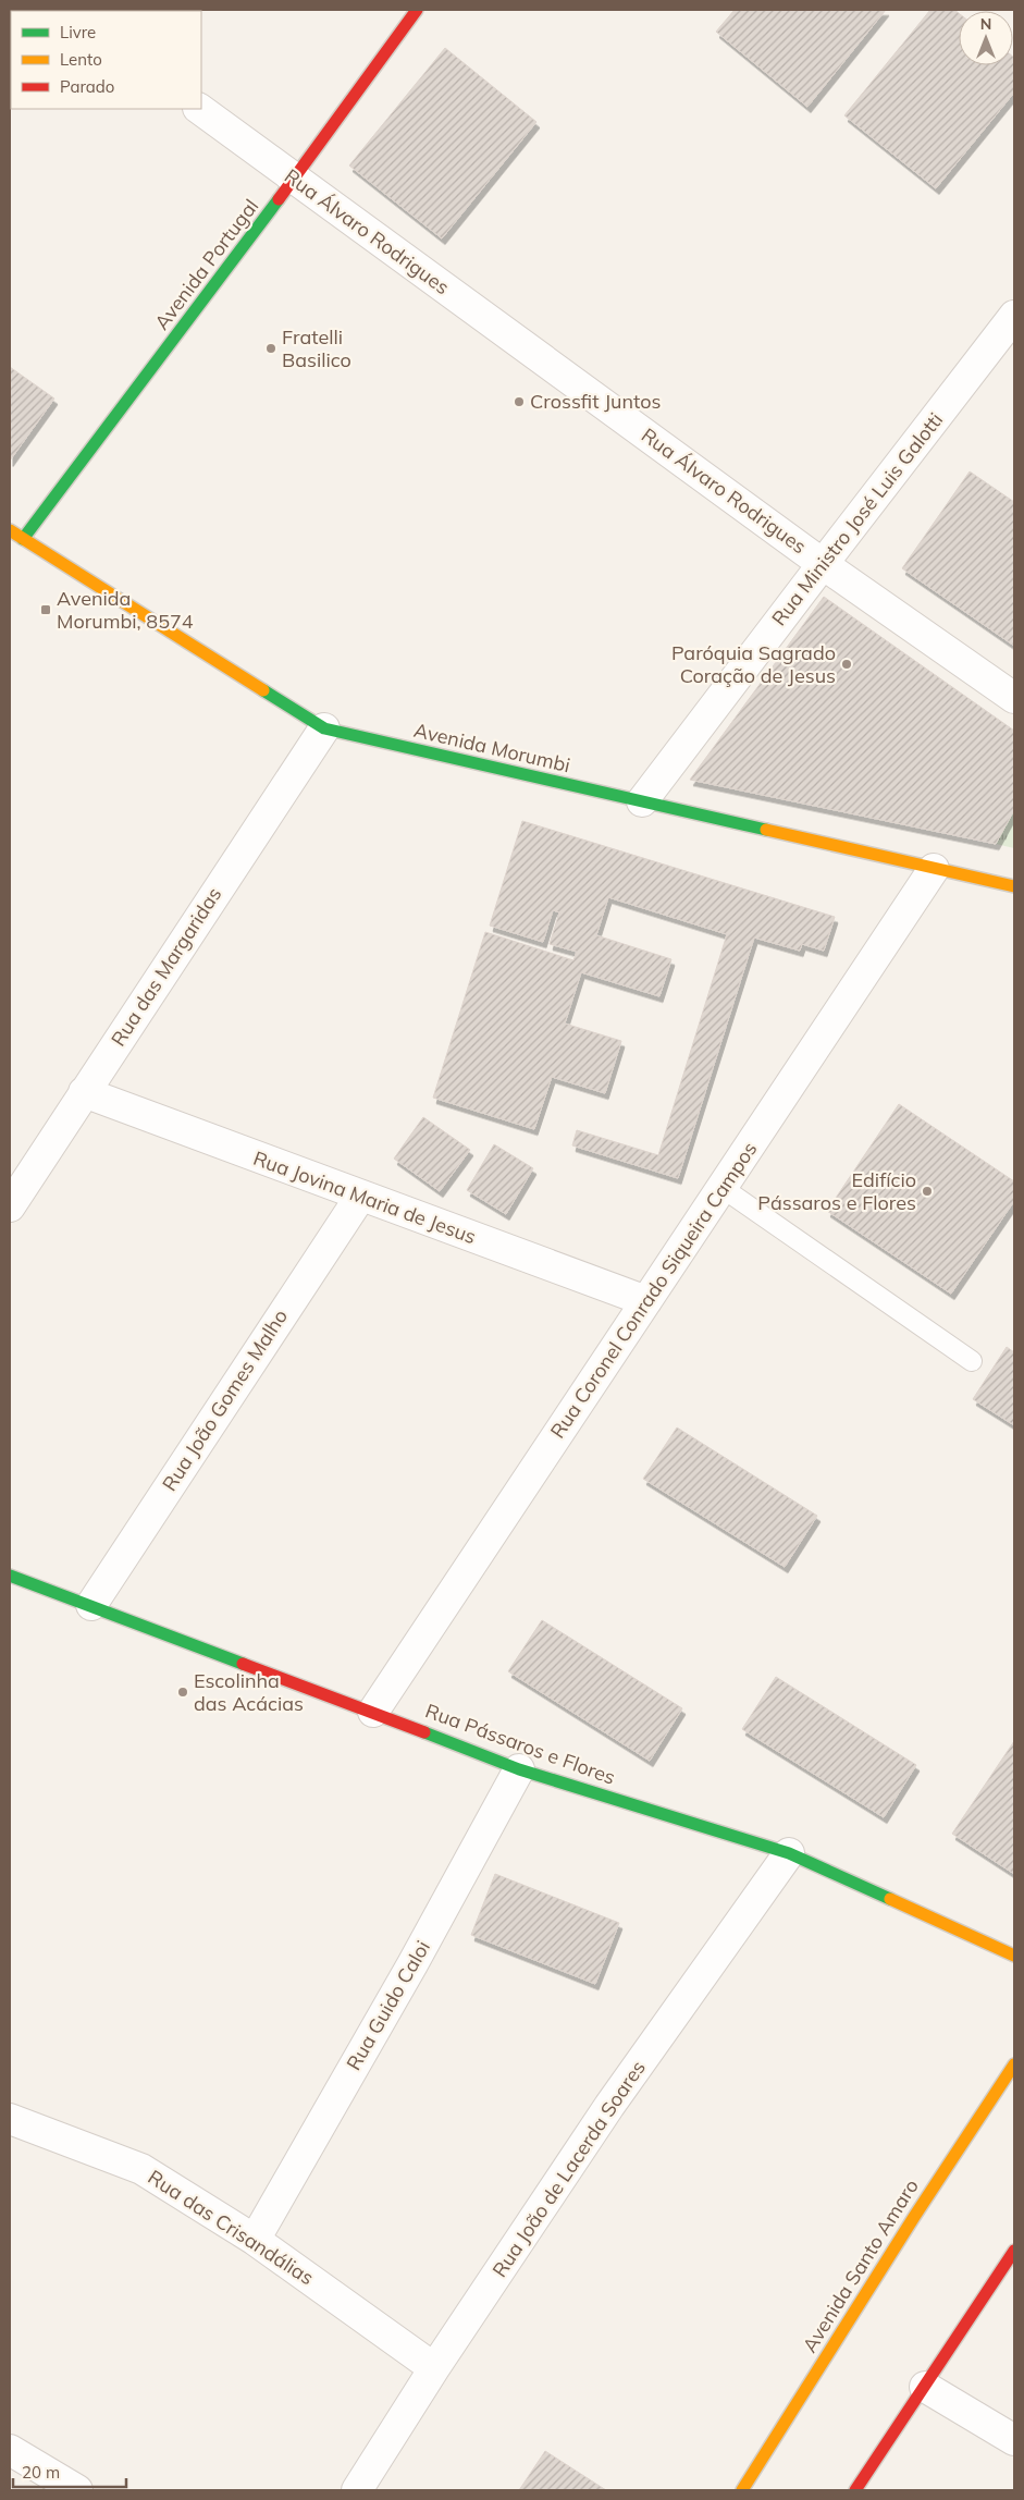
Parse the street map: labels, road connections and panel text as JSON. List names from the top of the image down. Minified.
{"streets":{"street":["Rua Álvaro Rodrigues","Avenida Portugal","Rua Ministro José Luis Galotti","Avenida Morumbi","Rua das Margaridas","Rua Jovina Maria de Jesus","Rua Coronel Conrado Siqueira Campos","Rua João Gomes Malho","Rua Pássaros e Flores","Rua Guido Caloi","Rua João de Lacerda Soares","Rua das Crisandálias","Avenida Santo Amaro"]},"crossings":[["Rua Álvaro Rodrigues","Avenida Portugal"],["Rua Álvaro Rodrigues","Rua Ministro José Luis Galotti"],["Avenida Portugal","Avenida Morumbi"],["Rua Ministro José Luis Galotti","Avenida Morumbi"],["Avenida Morumbi","Rua das Margaridas"],["Avenida Morumbi","Rua Coronel Conrado Siqueira Campos"],["Rua das Margaridas","Rua Jovina Maria de Jesus"],["Rua Jovina Maria de Jesus","Rua Coronel Conrado Siqueira Campos"],["Rua Jovina Maria de Jesus","Rua João Gomes Malho"],["Rua Coronel Conrado Siqueira Campos","Rua Pássaros e Flores"],["Rua João Gomes Malho","Rua Pássaros e Flores"],["Rua Pássaros e Flores","Rua Guido Caloi"],["Rua Pássaros e Flores","Rua João de Lacerda Soares"],["Rua Guido Caloi","Rua das Crisandálias"],["Rua João de Lacerda Soares","Rua das Crisandálias"]],"places":{"other":["Fratelli Basilico","Crossfit Juntos","Paróquia Sagrado Coração de Jesus","Edifício Pássaros e Flores","Escolinha das Acácias"],"transit":["Avenida Morumbi, 8574"]},"legend":["Livre","Lento","Parado"],"scale_bar":"20 m","north":"top"}
